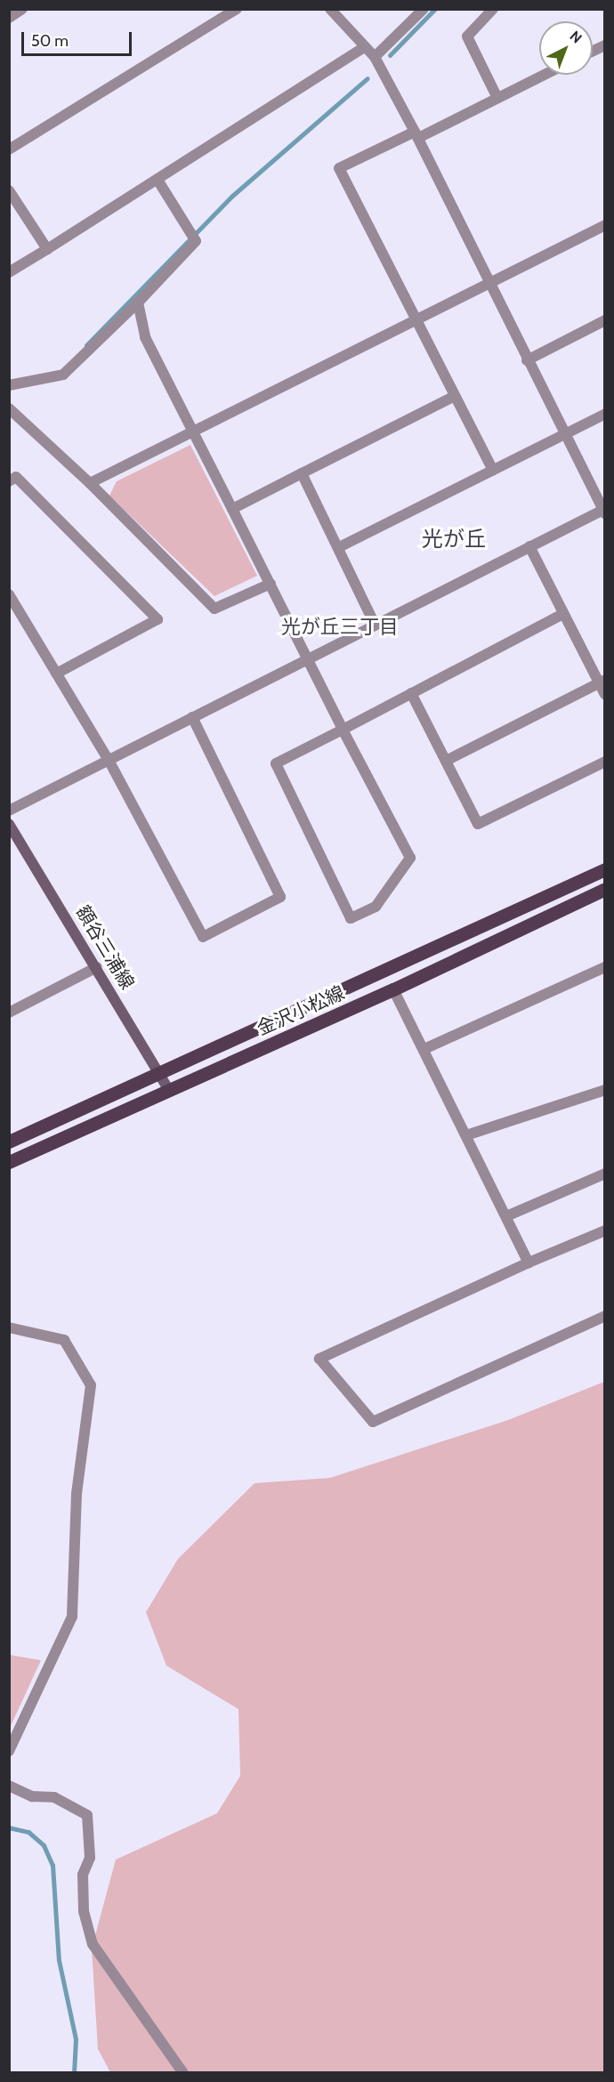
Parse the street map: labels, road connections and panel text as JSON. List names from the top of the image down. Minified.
{"streets":{"main road":["額谷三浦線","金沢小松線"]},"crossings":[["額谷三浦線","金沢小松線"]],"districts":["光が丘","光が丘三丁目"],"scale_bar":"50 m","north":"top right"}
